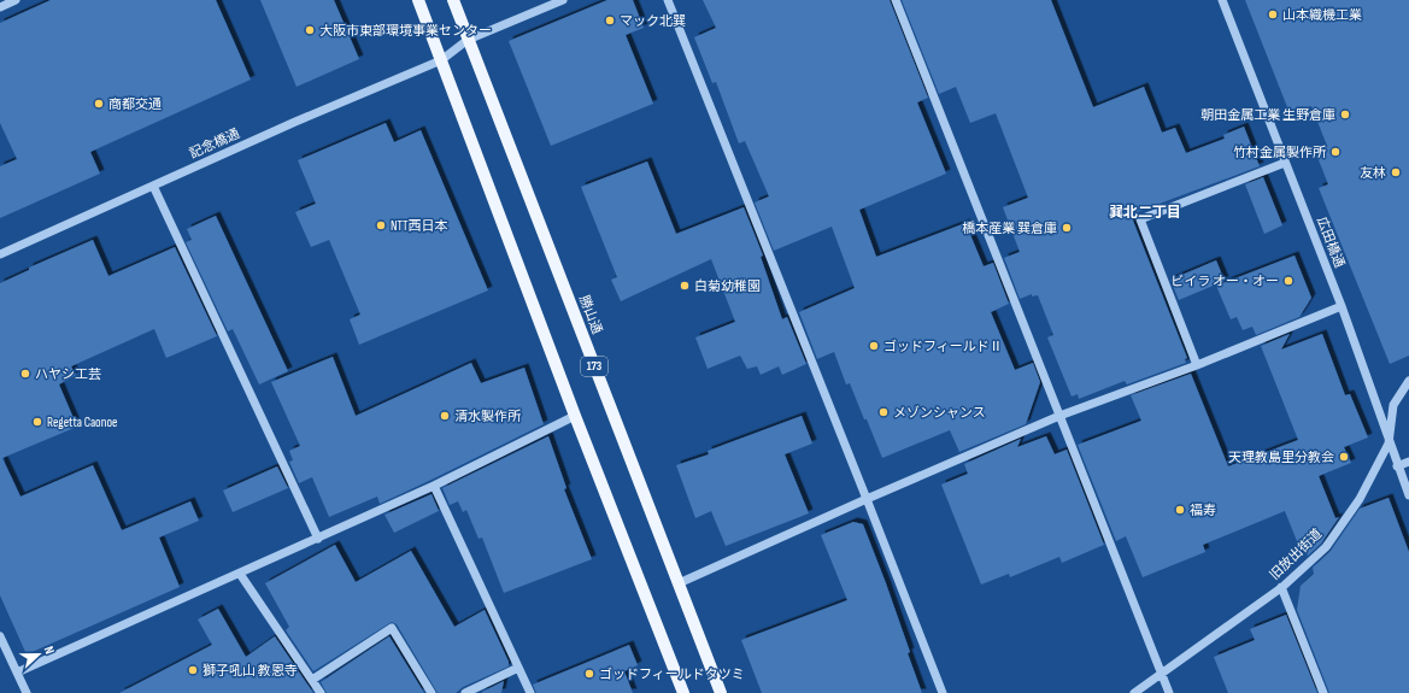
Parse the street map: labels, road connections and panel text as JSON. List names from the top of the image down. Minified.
{"streets":{"main road":["勝山通","173"],"street":["記念橋通","広田橋通","旧放出街道"]},"crossings":[["記念橋通","勝山通"],["記念橋通","173"],["広田橋通","旧放出街道"]],"districts":["巽北二丁目"],"places":["山本織機工業","マック北巽","大阪市東部環境事業センター","商都交通","朝田金属工業 生野倉庫","竹村金属製作所","友林","NTT西日本","橋本産業 巽倉庫","ビイラ オー・オー","白菊幼稚園","ゴッドフィールドⅡ","ハヤシ工芸","メゾンシャンス","清水製作所","Regetta Caonoe","天理教島里分教会","福寿","獅子吼山 教恩寺","ゴッドフィールドタツミ"],"north":"right"}
